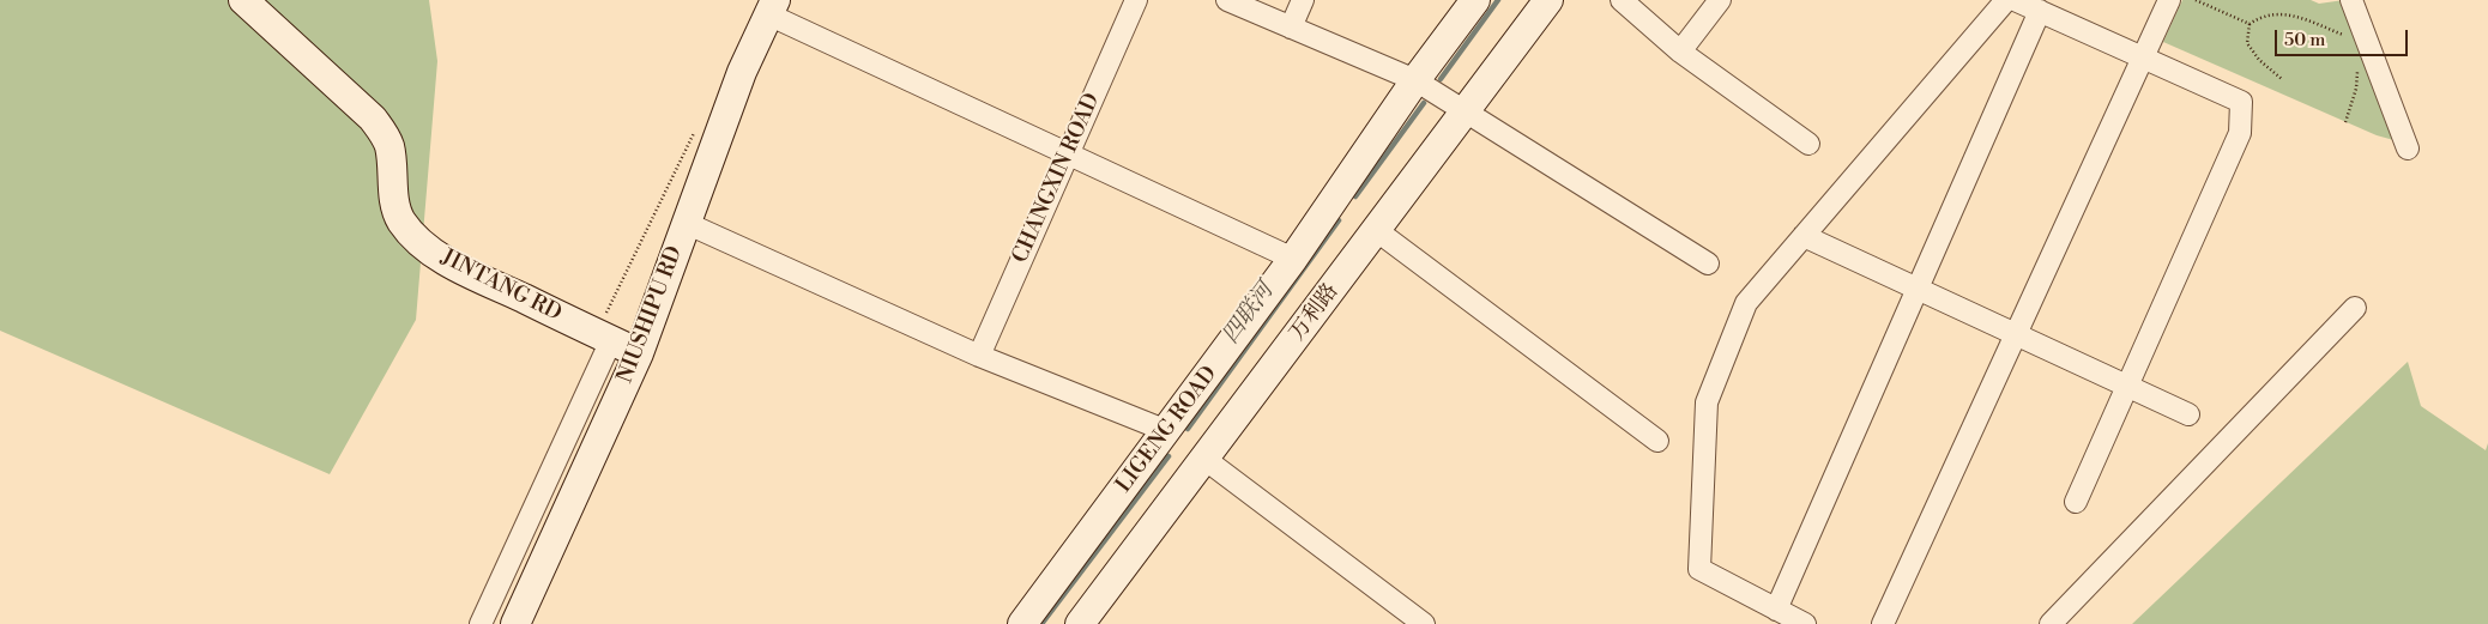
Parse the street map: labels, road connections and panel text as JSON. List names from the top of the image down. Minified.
{"streets":{"street":["CHANGXIN ROAD","JINTANG RD","万利路","NIUSHIPU RD","LIGENG ROAD"]},"crossings":[["JINTANG RD","NIUSHIPU RD"]],"water":["四联河"],"scale_bar":"50 m"}
